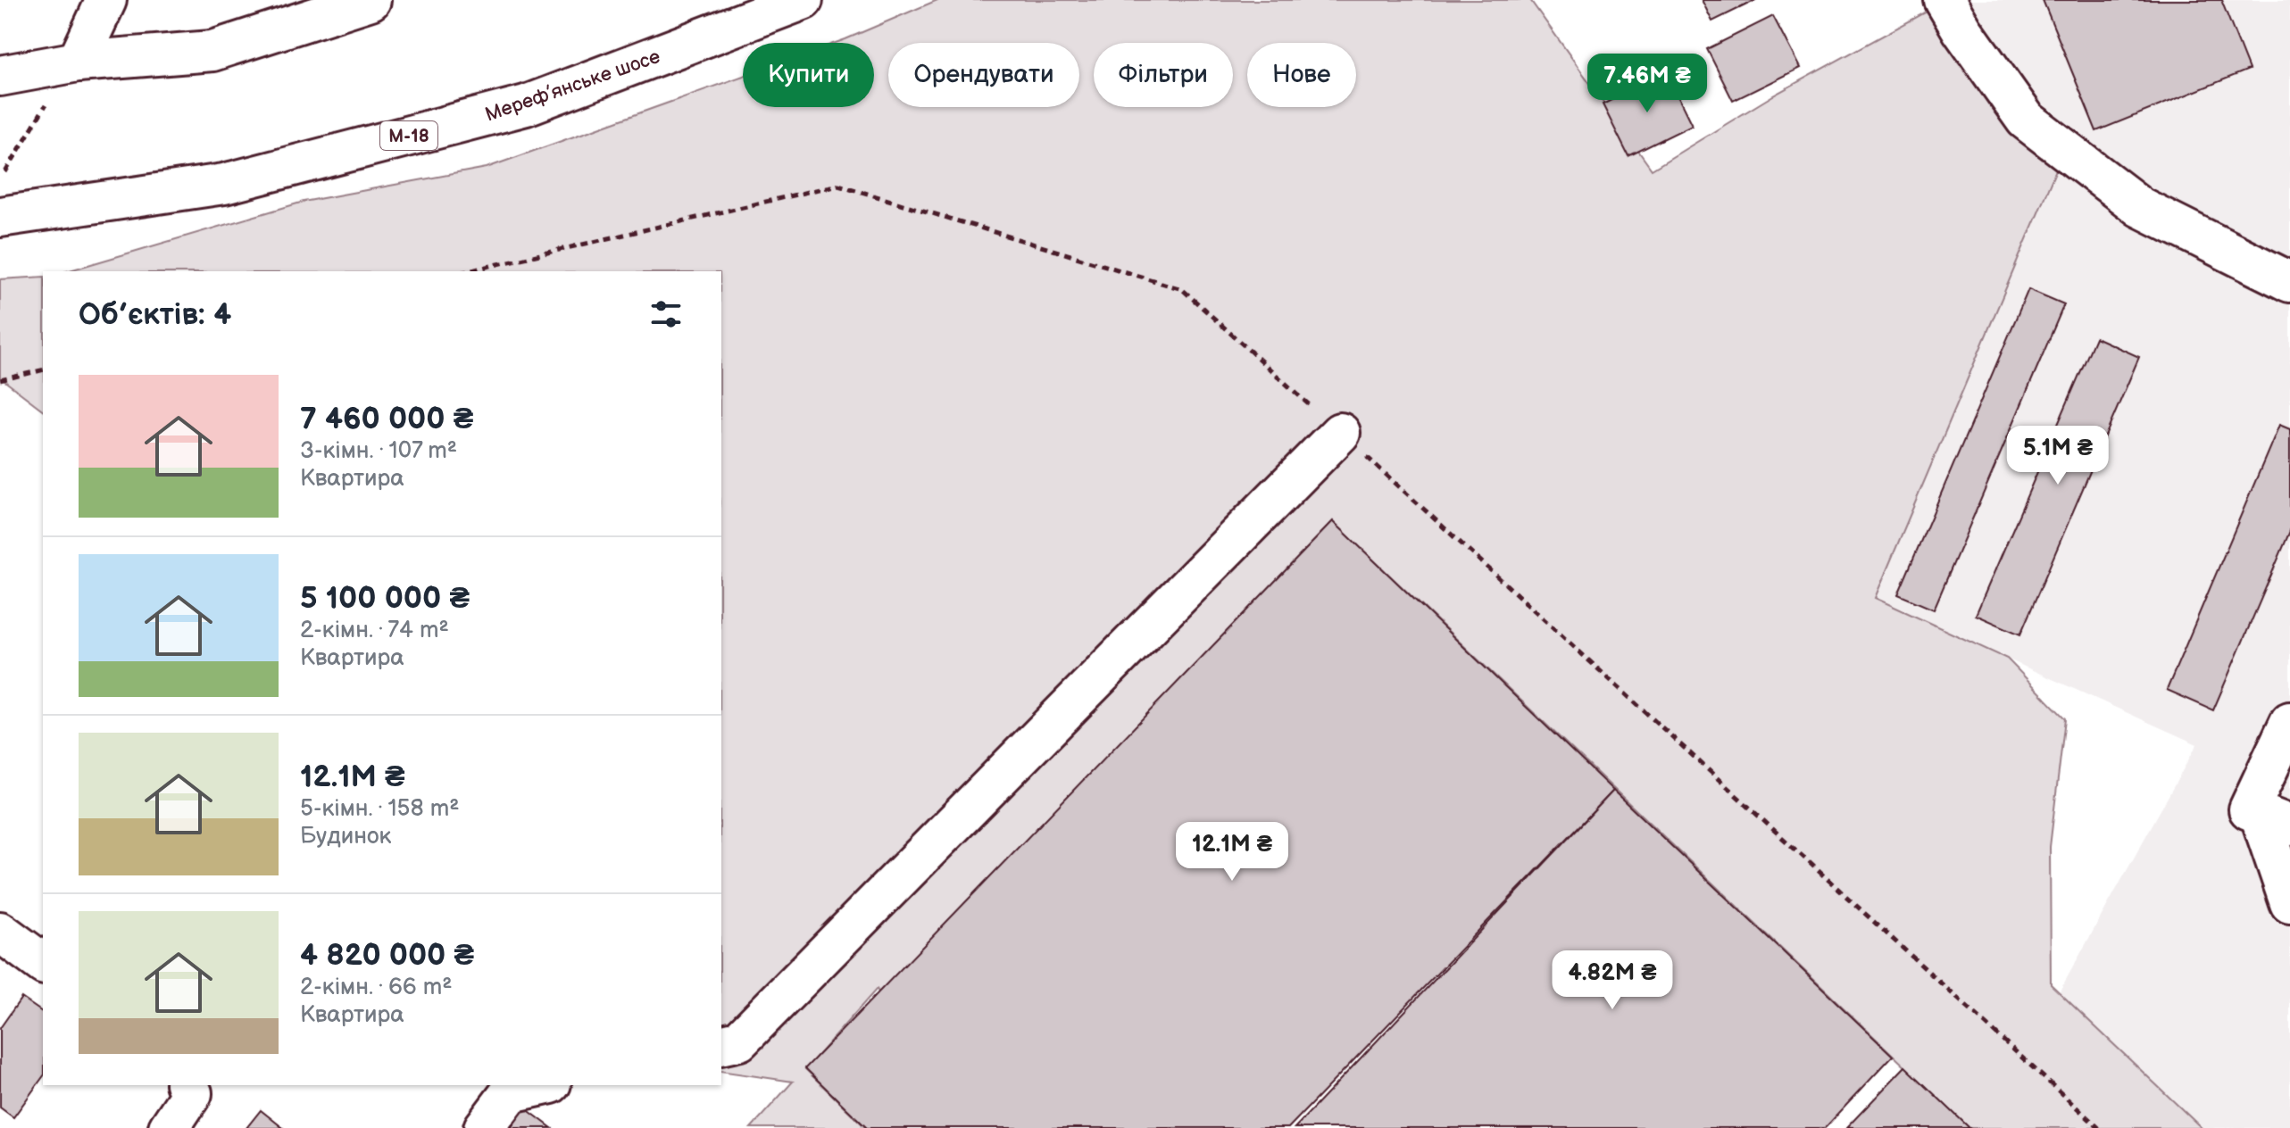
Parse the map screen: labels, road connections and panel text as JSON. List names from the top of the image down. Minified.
{"streets":{"main road":["Мереф’янське шосе","М-18"]},"page":{"chip":["Купити","Орендувати","Фільтри","Нове"],"price":["7.46M ₴","5.1M ₴","12.1M ₴","4.82M ₴"],"heading":"Об’єктів: 4","list":[{"name":"7 460 000 ₴","note":"3-кімн. · 107 m² · Квартира"},{"name":"5 100 000 ₴","note":"2-кімн. · 74 m² · Квартира"},{"name":"12.1M ₴","note":"5-кімн. · 158 m² · Будинок"},{"name":"4 820 000 ₴","note":"2-кімн. · 66 m² · Квартира"}]}}
